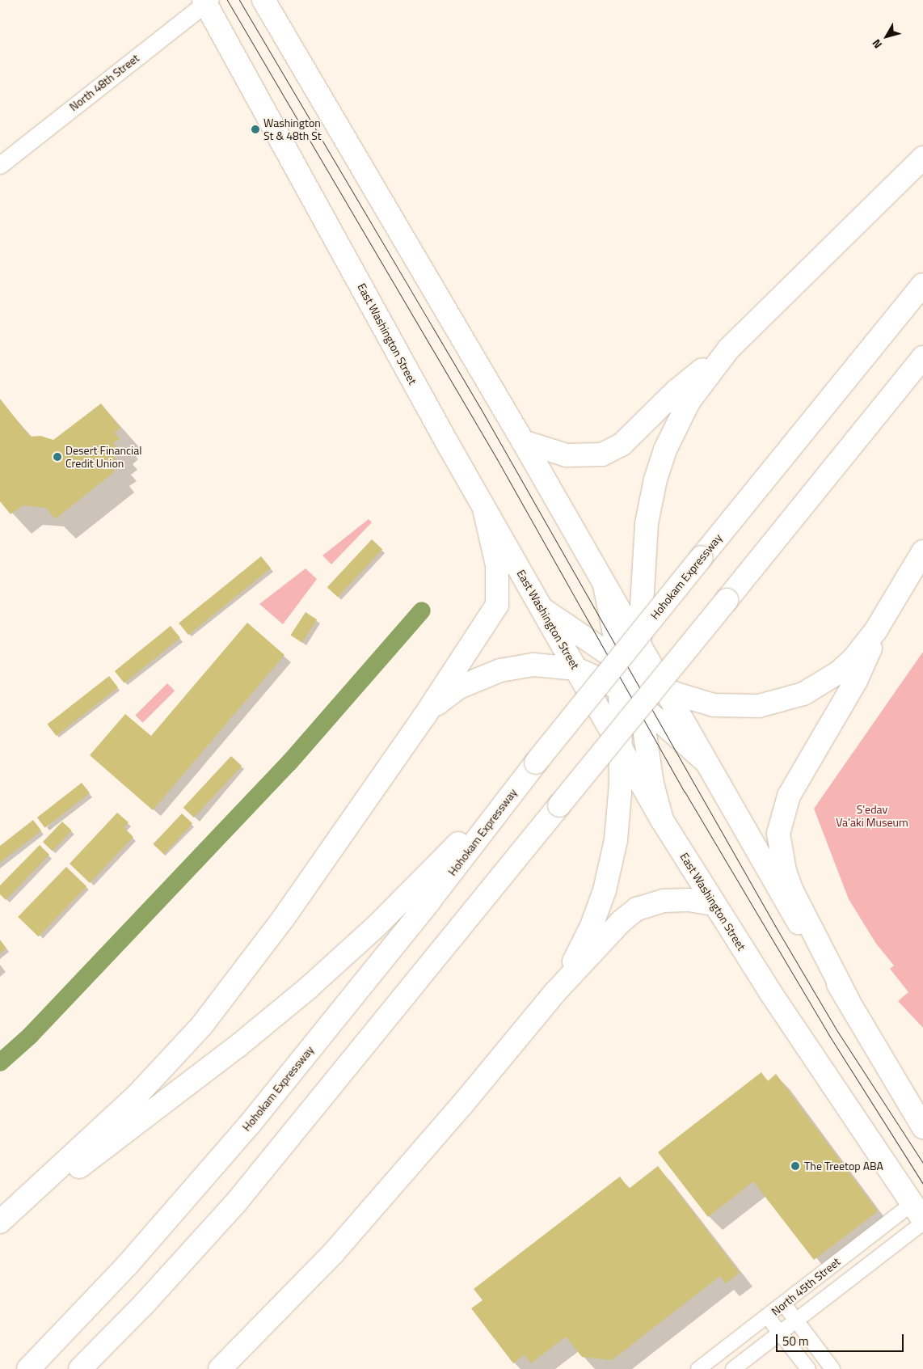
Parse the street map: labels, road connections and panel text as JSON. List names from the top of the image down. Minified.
{"streets":{"main road":["East Washington Street","Hohokam Expressway"],"street":["North 48th Street","North 45th Street"]},"crossings":[["North 48th Street","East Washington Street"],["East Washington Street","North 45th Street"]],"parks":["S'edav Va'aki Museum"],"places":["Washington St & 48th St","Desert Financial Credit Union","The Treetop ABA"],"scale_bar":"50 m","north":"bottom left"}
